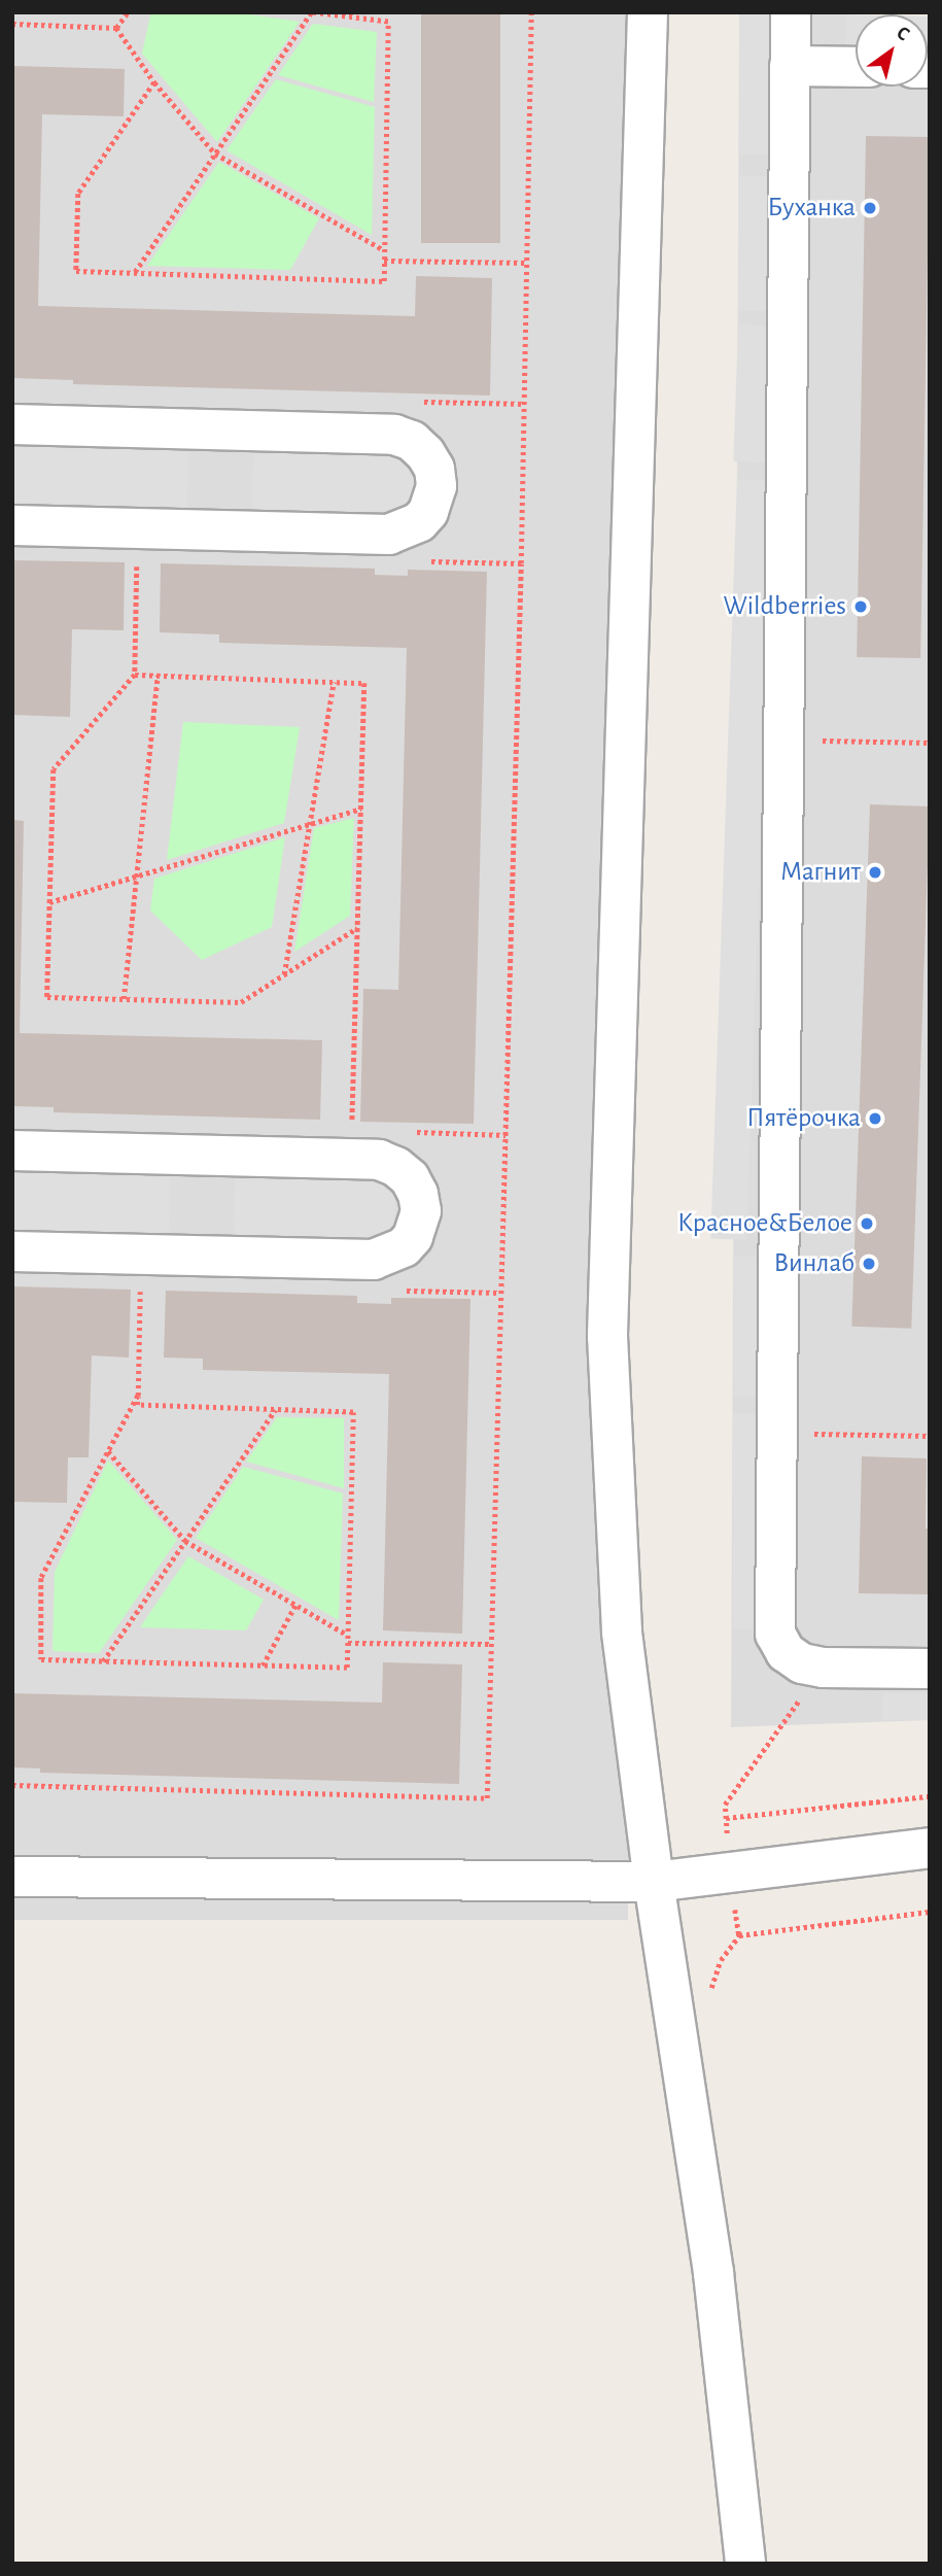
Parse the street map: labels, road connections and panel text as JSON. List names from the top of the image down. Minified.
{"places":["Буханка","Wildberries","Магнит","Пятёрочка","Красное&Белое","Винлаб"],"north":"top right"}
